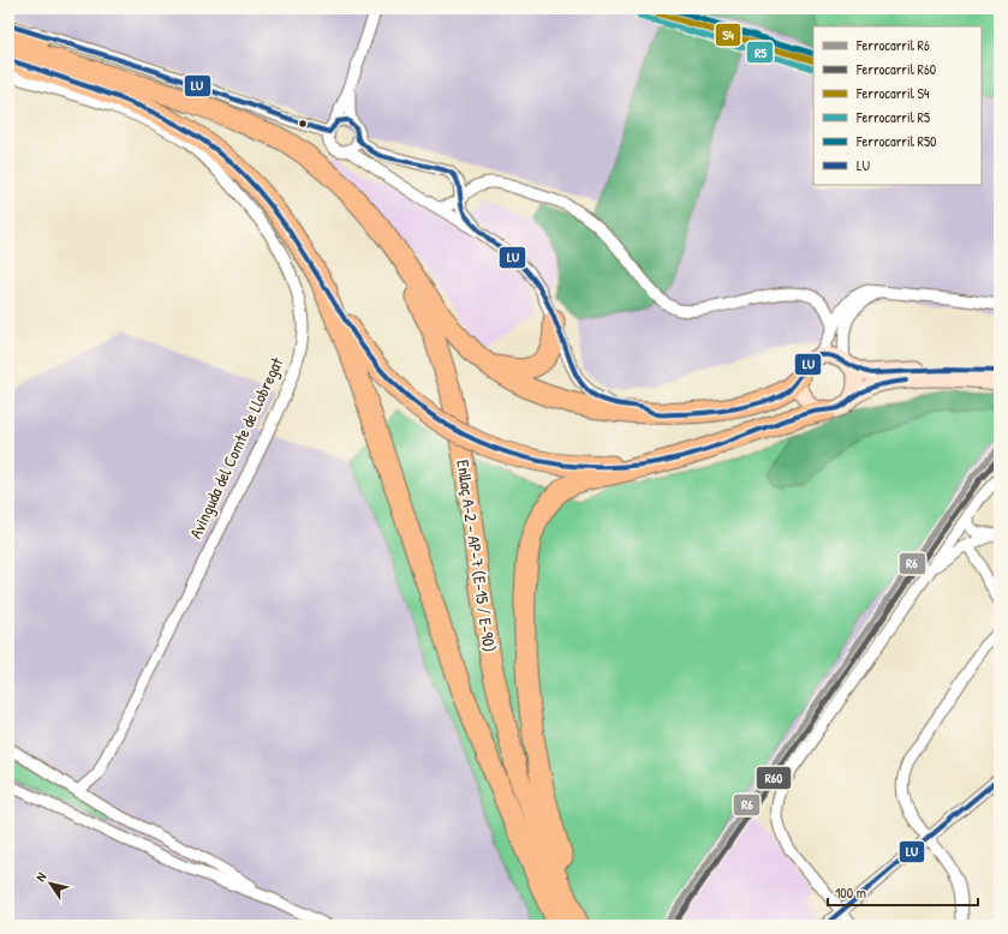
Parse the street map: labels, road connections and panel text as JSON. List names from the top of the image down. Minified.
{"streets":{"highway":["Enllaç A-2 - AP-7 (E-15 / E-90)"],"street":["Avinguda del Comte de Llobregat"]},"lines":["rail line S4","rail line R50","rail line R5","transit line LU","rail line R6","rail line R60"],"legend":["Ferrocarril R6","Ferrocarril R60","Ferrocarril S4","Ferrocarril R5","Ferrocarril R50","LU"],"scale_bar":"100 m","north":"top left"}
